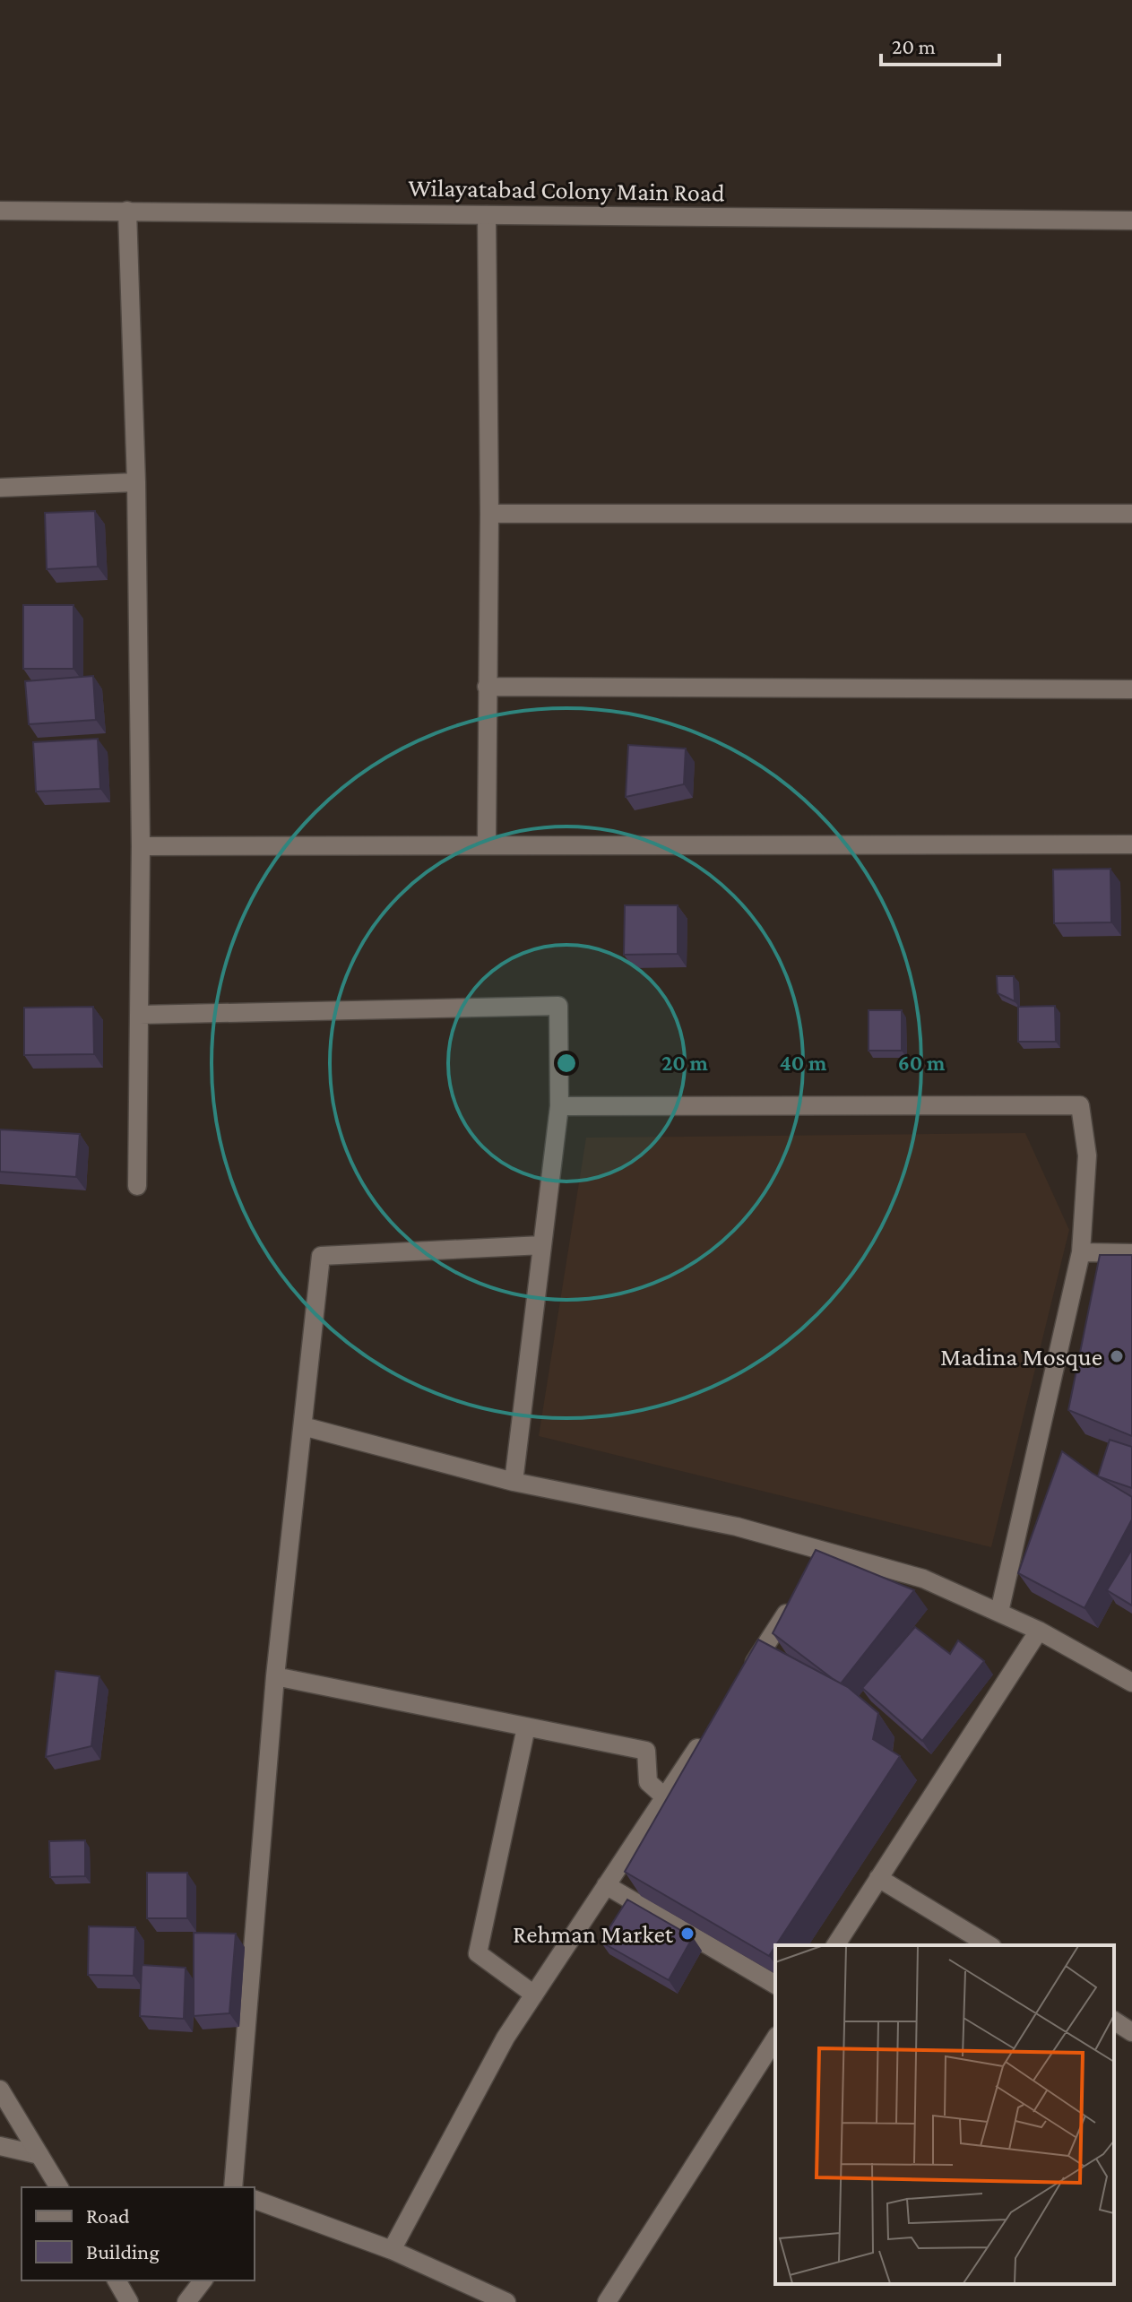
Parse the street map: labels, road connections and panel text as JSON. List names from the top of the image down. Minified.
{"streets":{"street":["Wilayatabad Colony Main Road"]},"places":["Madina Mosque","Rehman Market"],"legend":["Road","Building"],"scale_bar":"20 m","rings":["20 m","40 m","60 m"]}
